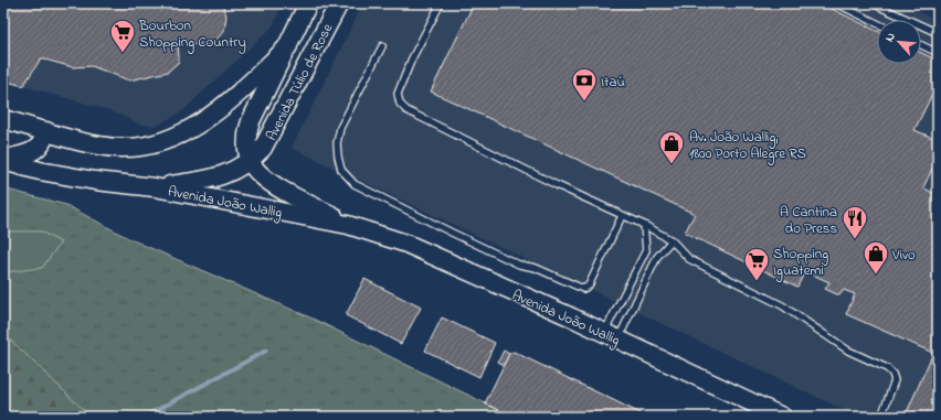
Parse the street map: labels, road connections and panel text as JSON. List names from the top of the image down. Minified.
{"streets":{"main road":["Avenida Túlio de Rose","Avenida João Wallig"]},"crossings":[["Avenida Túlio de Rose","Avenida João Wallig"]],"places":{"supermarket":["Bourbon Shopping Country","Shopping Iguatemi"],"bank":["Itaú"],"shop":["Av. João Wallig, 1800 Porto Alegre RS","Vivo"],"restaurant":["A Cantina do Press"]},"north":"top left"}
